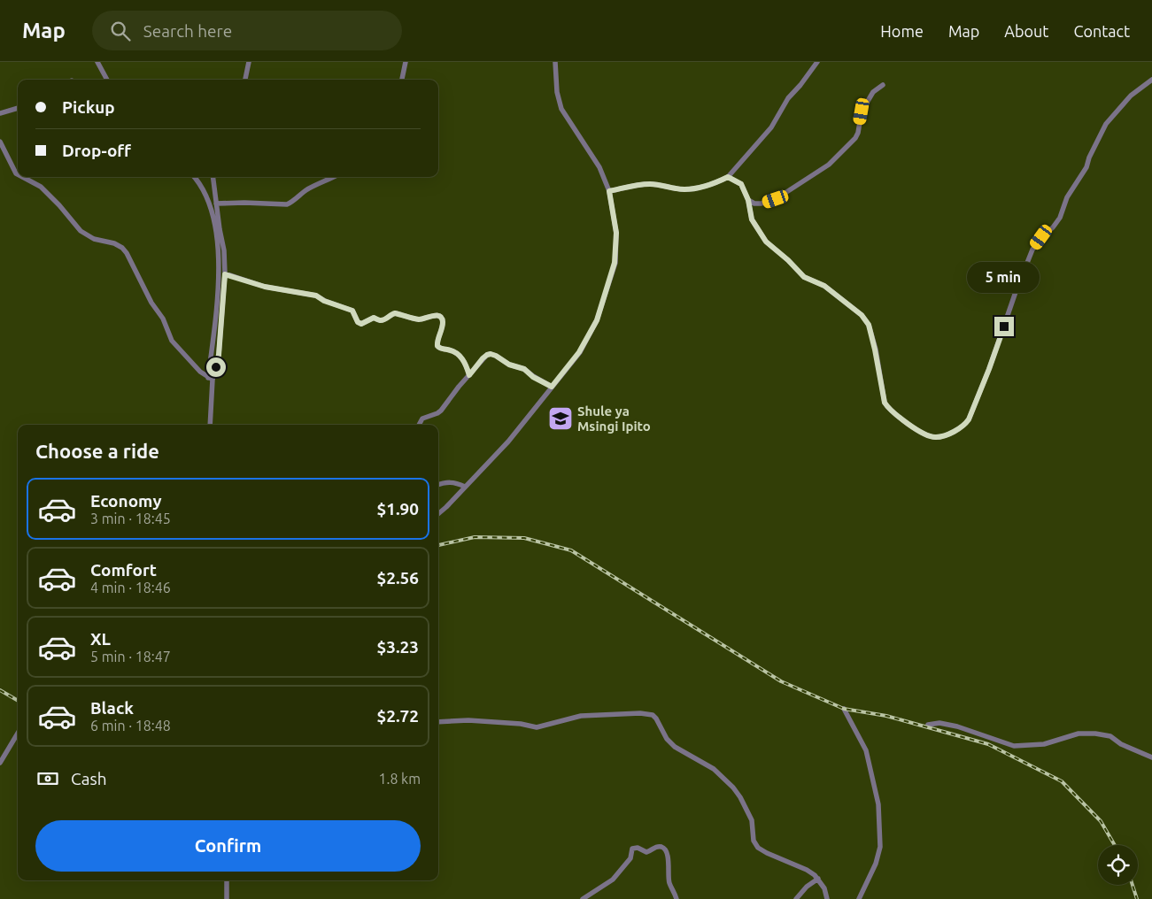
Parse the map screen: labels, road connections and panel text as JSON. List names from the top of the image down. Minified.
{"places":{"school or university":["Shule ya Msingi Ipito"]},"page":{"header":"Map","search":"Search here","nav":["Home","Map","About","Contact"],"banner":["Pickup","Drop-off"],"bubble":"5 min","heading":"Choose a ride","list":[{"name":"Economy","note":"3 min · 18:45","value":"$1.90"},{"name":"Comfort","note":"4 min · 18:46","value":"$2.56"},{"name":"XL","note":"5 min · 18:47","value":"$3.23"},{"name":"Black","note":"6 min · 18:48","value":"$2.72"}],"pay":["Cash","1.8 km"],"buttons":"Confirm"}}
